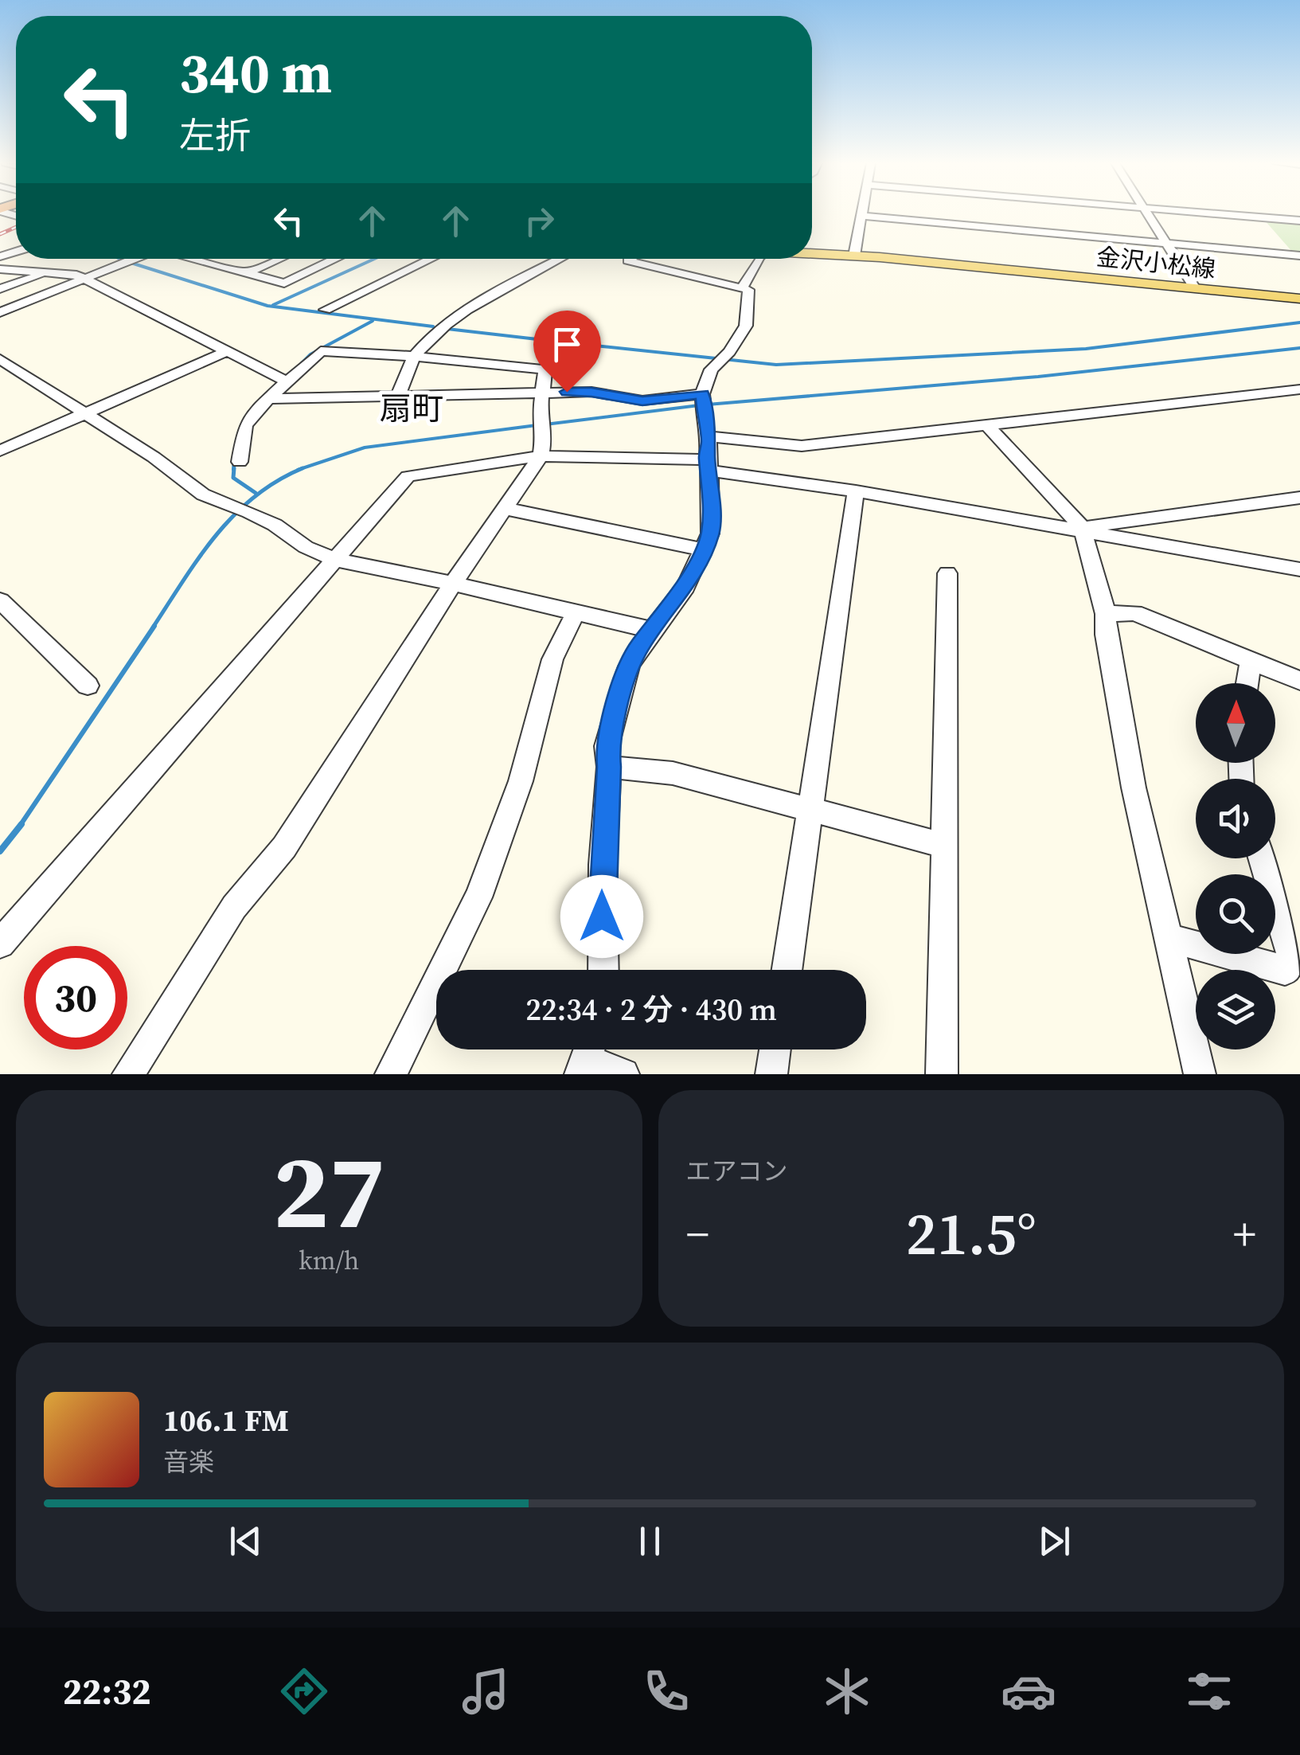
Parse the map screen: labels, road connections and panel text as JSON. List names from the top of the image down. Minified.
{"streets":{"main road":["金沢小松線"]},"districts":["扇町"],"north":"top","page":{"turn":["340 m","左折"],"limit":"30","trip":"22:34 · 2 分 · 430 m","tile":[["27","km/h"],"エアコン"],"heat":["−","21.5°","+"],"song":["106.1 FM","音楽"],"tabs":"22:32"}}
